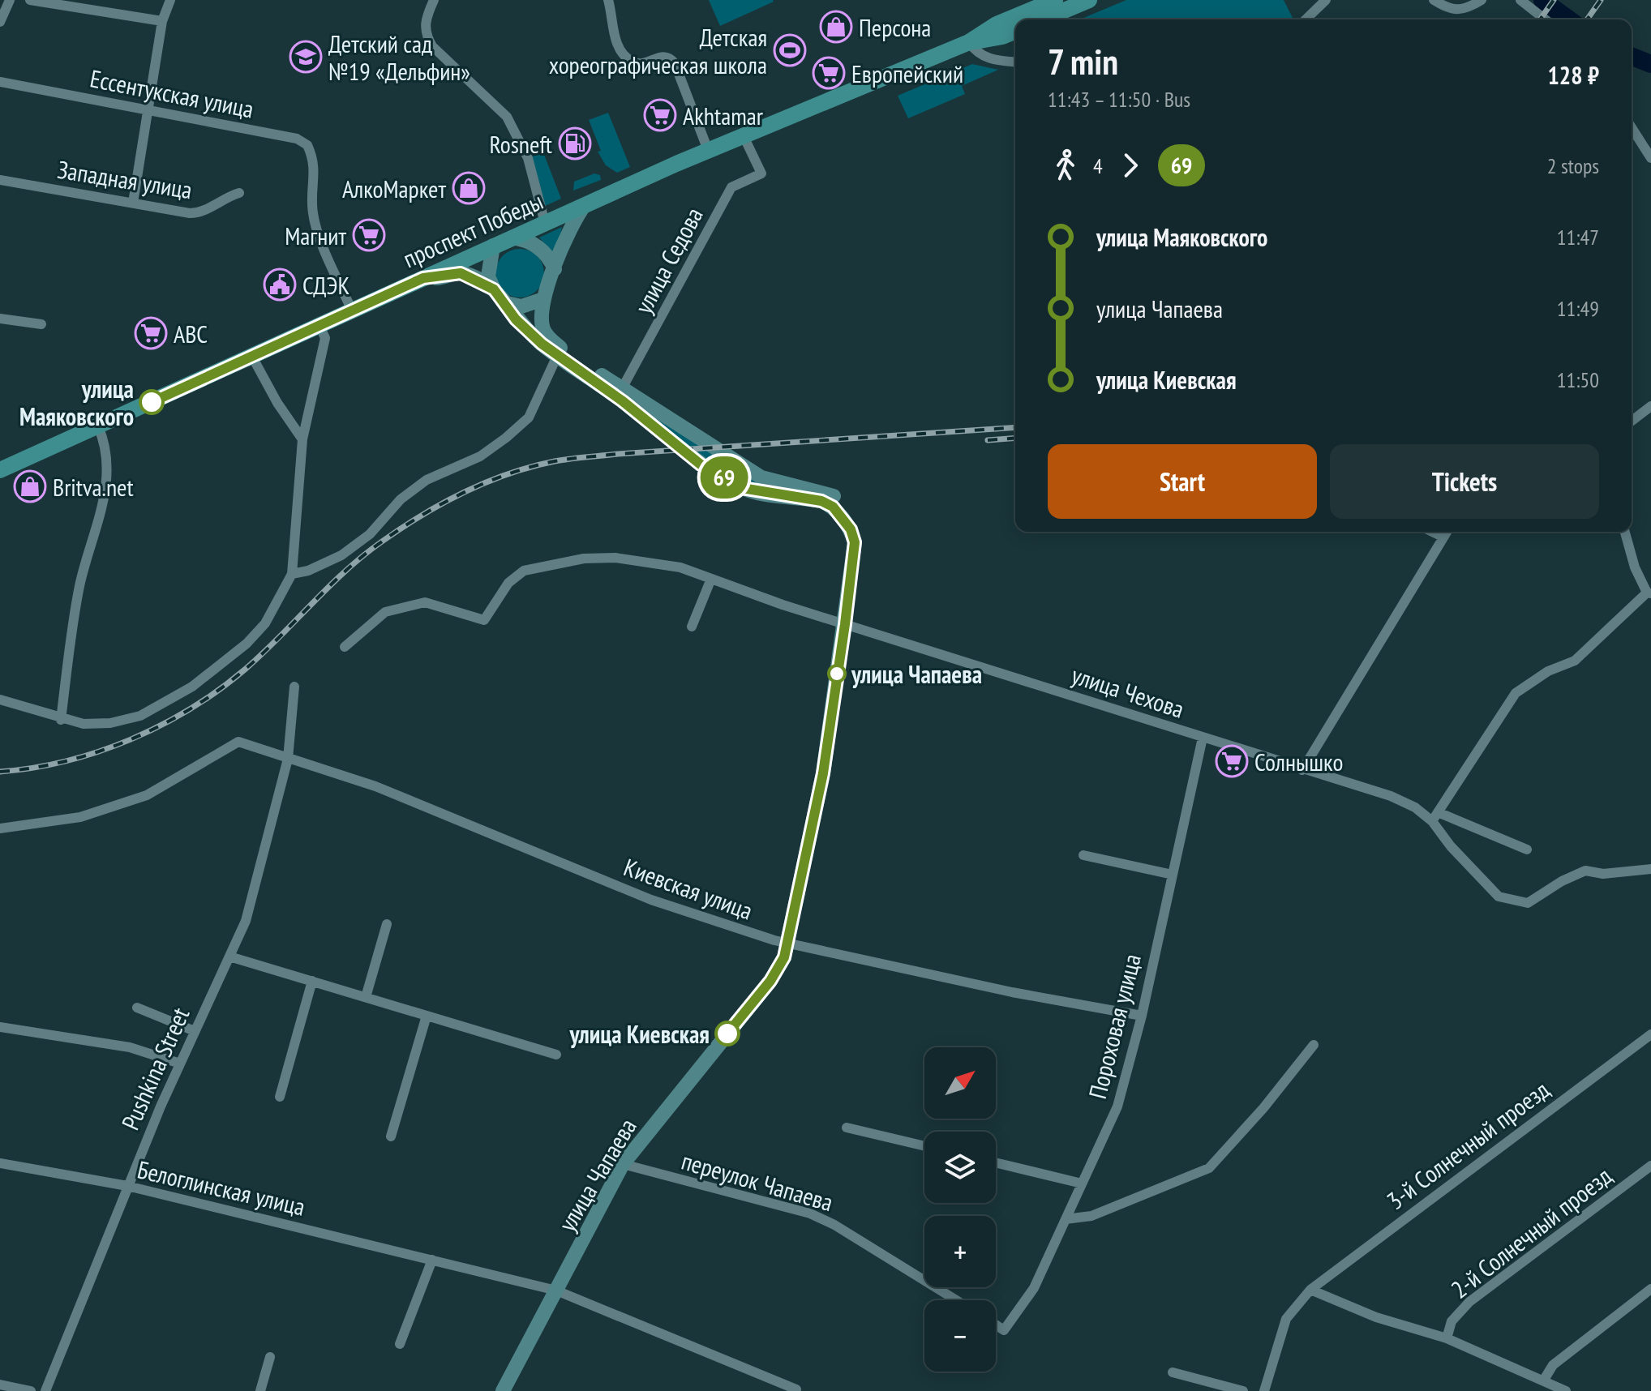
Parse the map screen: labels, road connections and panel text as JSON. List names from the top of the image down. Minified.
{"streets":{"main road":["проспект Победы","улица Чапаева"],"street":["Ессентукская улица","Западная улица","улица Седова","улица Чехова","Киевская улица","Пороховая улица","Pushkina Street","3-й Солнечный проезд","переулок Чапаева","Белоглинская улица","2-й Солнечный проезд"]},"crossings":[["Ессентукская улица","проспект Победы"],["проспект Победы","улица Седова"],["проспект Победы","улица Чапаева"],["улица Чехова","Пороховая улица"],["улица Чехова","улица Чапаева"],["Киевская улица","Пороховая улица"],["Киевская улица","Pushkina Street"],["Киевская улица","улица Чапаева"],["Pushkina Street","Белоглинская улица"],["улица Чапаева","переулок Чапаева"],["улица Чапаева","Белоглинская улица"]],"places":{"shop":["Персона","АлкоМаркет","Britva.net"],"sports":["Детская хореографическая школа"],"school or university":["Детский сад №19 «Дельфин»"],"supermarket":["Европейский","Akhtamar","Магнит","ABC","Солнышко"],"fuel station":["Rosneft"],"public building":["СДЭК"],"other":["улица Маяковского","улица Чапаева","улица Киевская"]},"lines":["bus line 69"],"north":"top right","page":{"on_map":"69","heading":["7 min","11:43 – 11:50 · Bus","128 ₽"],"legs":["4","69","2 stops"],"list":[{"name":"улица Маяковского","value":"11:47"},{"name":"улица Чапаева","value":"11:49"},{"name":"улица Киевская","value":"11:50"}],"buttons":["Start","Tickets"],"map_buttons":["+","−"]}}
